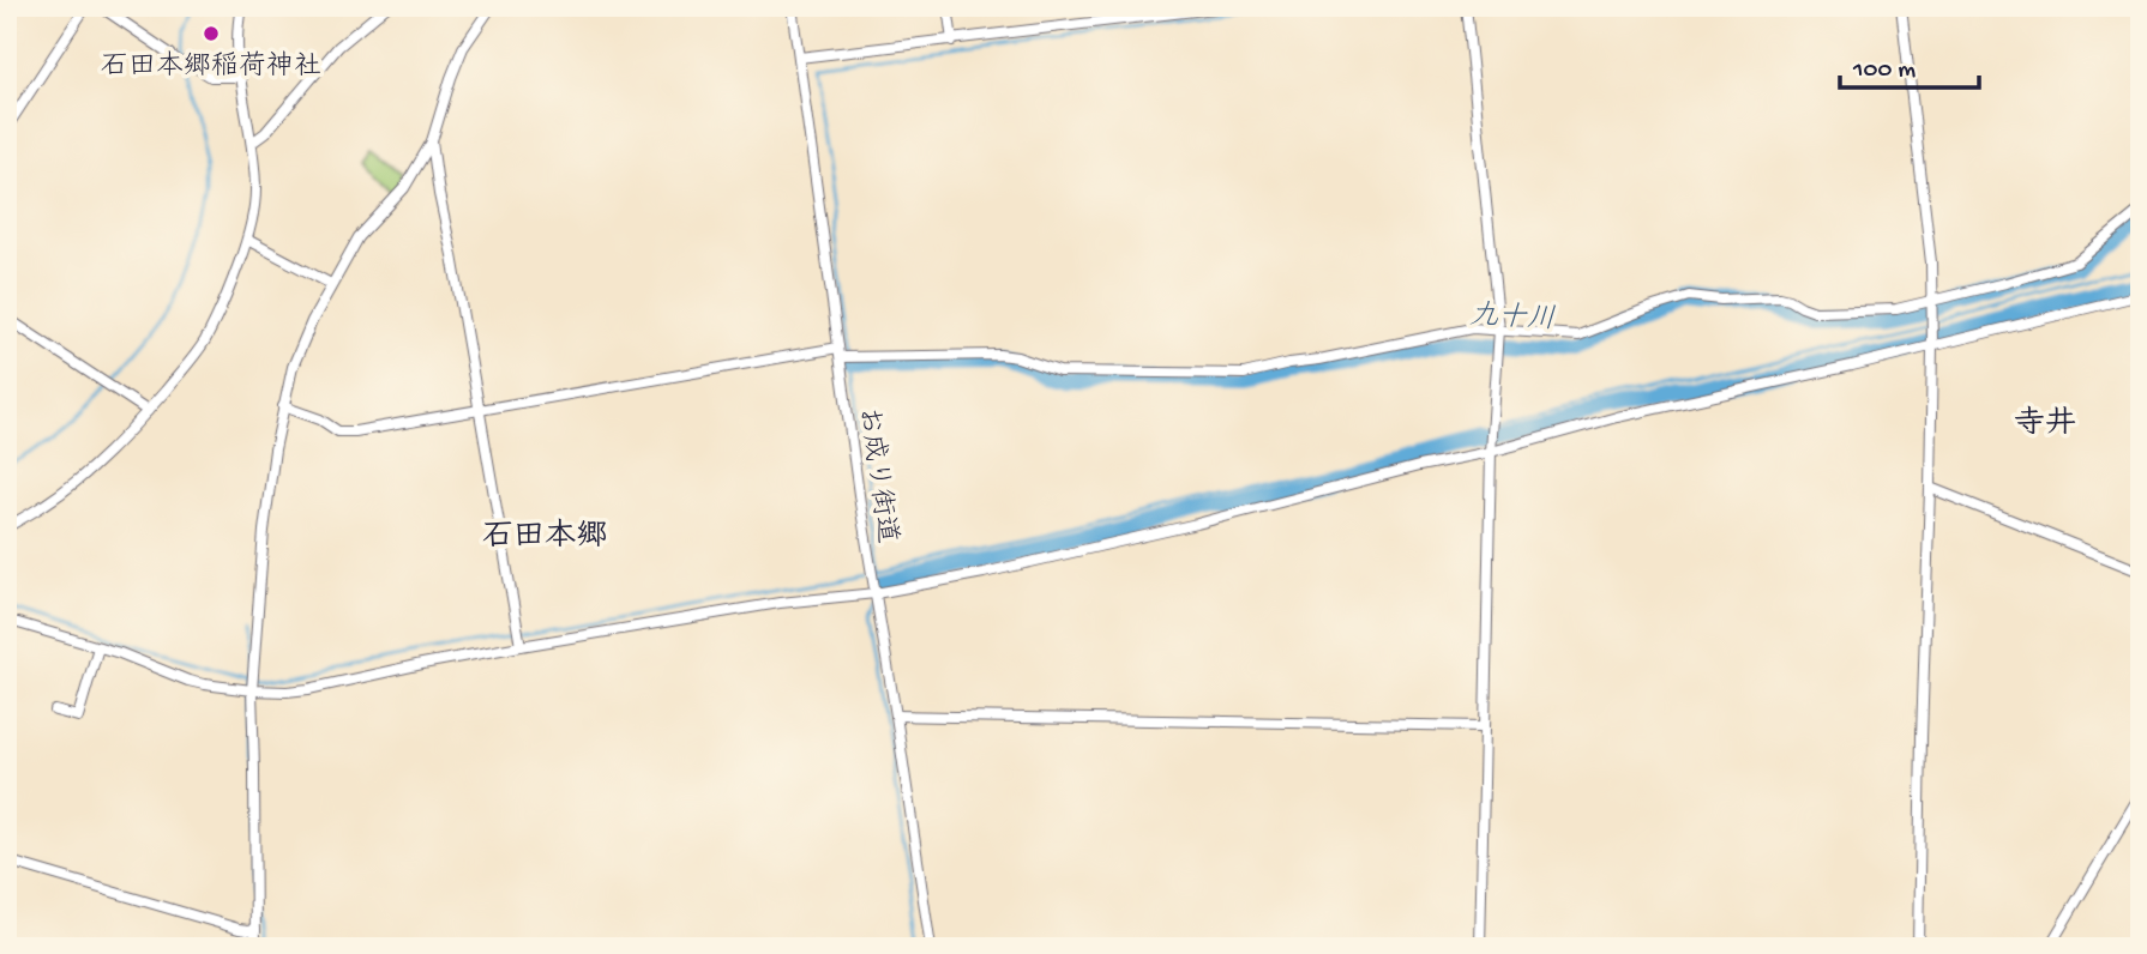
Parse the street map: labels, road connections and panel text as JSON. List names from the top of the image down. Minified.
{"streets":{"street":["お成り街道"]},"districts":["寺井","石田本郷"],"water":["九十川"],"places":["石田本郷稲荷神社"],"scale_bar":"100 m"}
